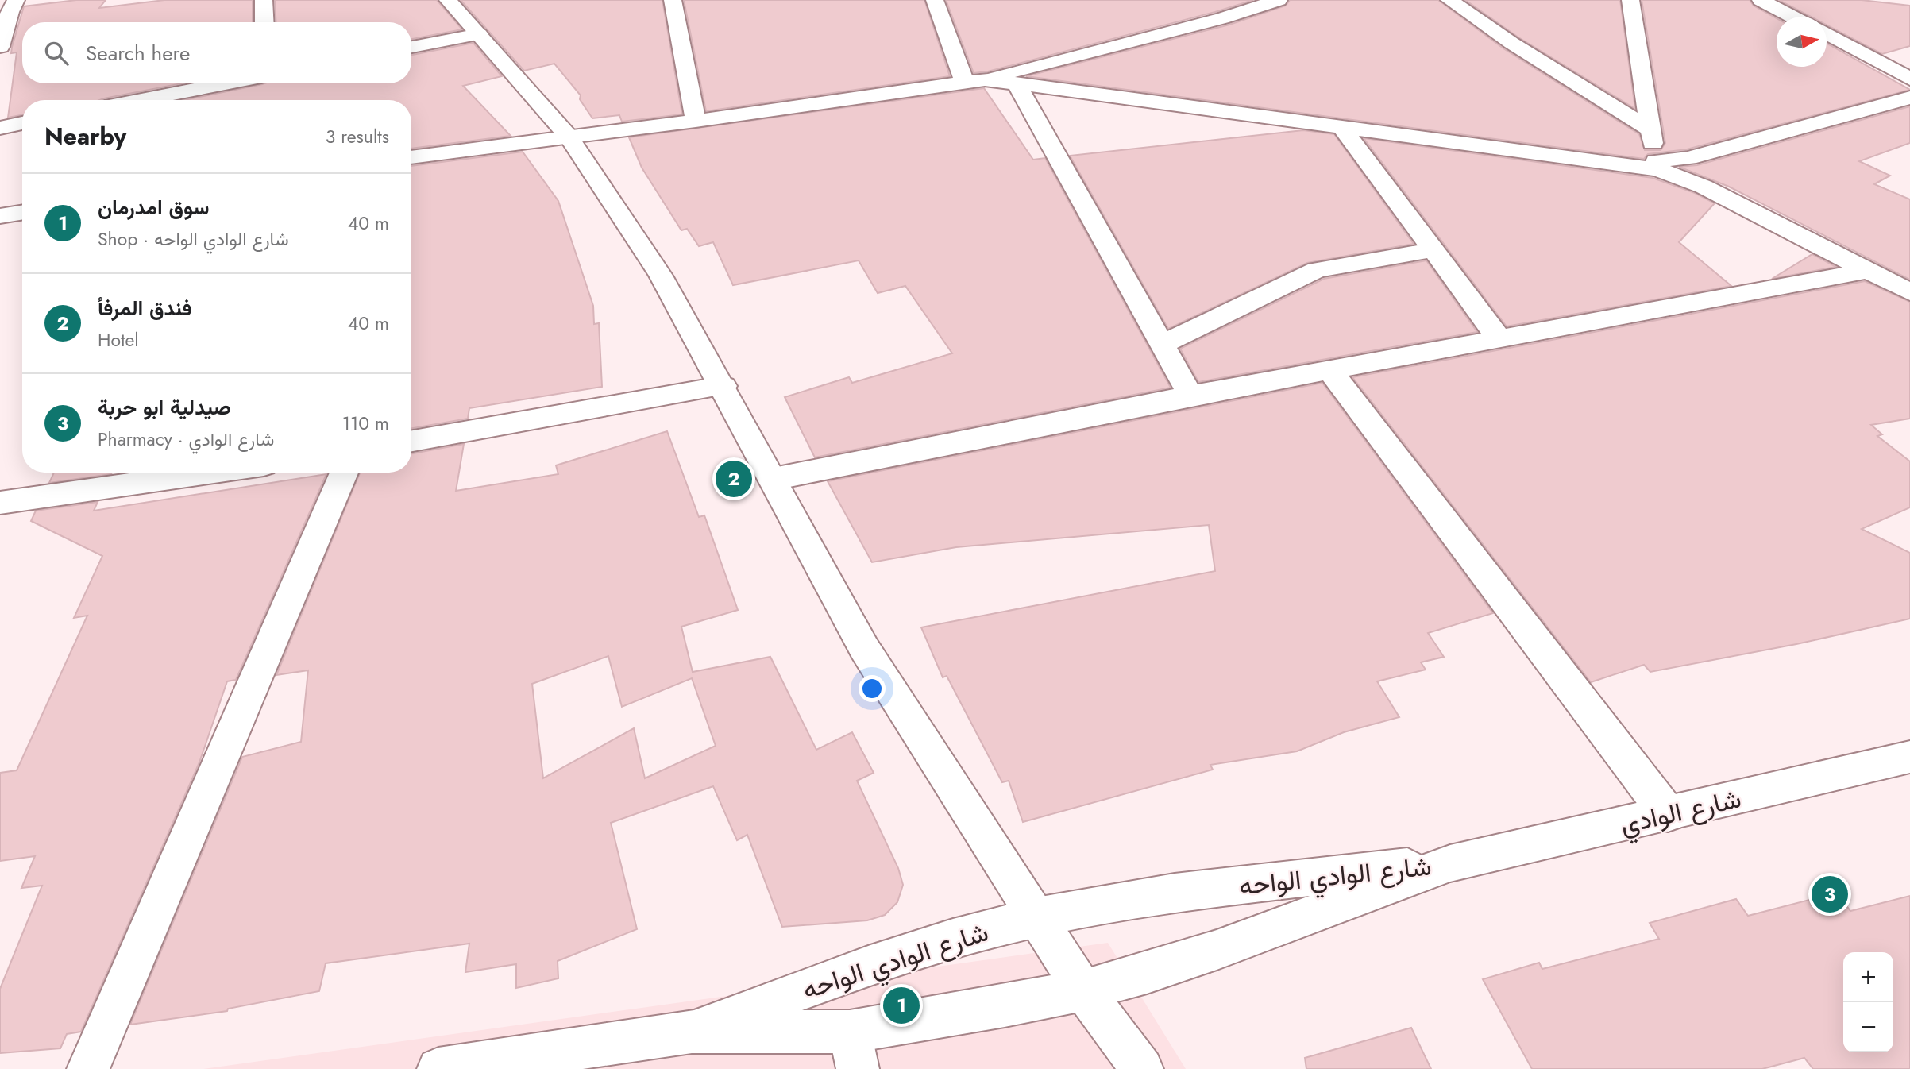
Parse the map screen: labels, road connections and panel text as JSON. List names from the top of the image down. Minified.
{"streets":{"street":["شارع الوادي","شارع الوادي الواحه"]},"crossings":[["شارع الوادي","شارع الوادي الواحه"]],"north":"right","page":{"search":"Search here","heading":["Nearby","3 results"],"list":[{"mark":"1","name":"سوق امدرمان","note":"Shop · شارع الوادي الواحه","value":"40 m"},{"mark":"2","name":"فندق المرفأ","note":"Hotel","value":"40 m"},{"mark":"3","name":"صيدلية ابو حربة","note":"Pharmacy · شارع الوادي","value":"110 m"}],"pins":["2","3","1"],"map_buttons":["+","−"]}}
